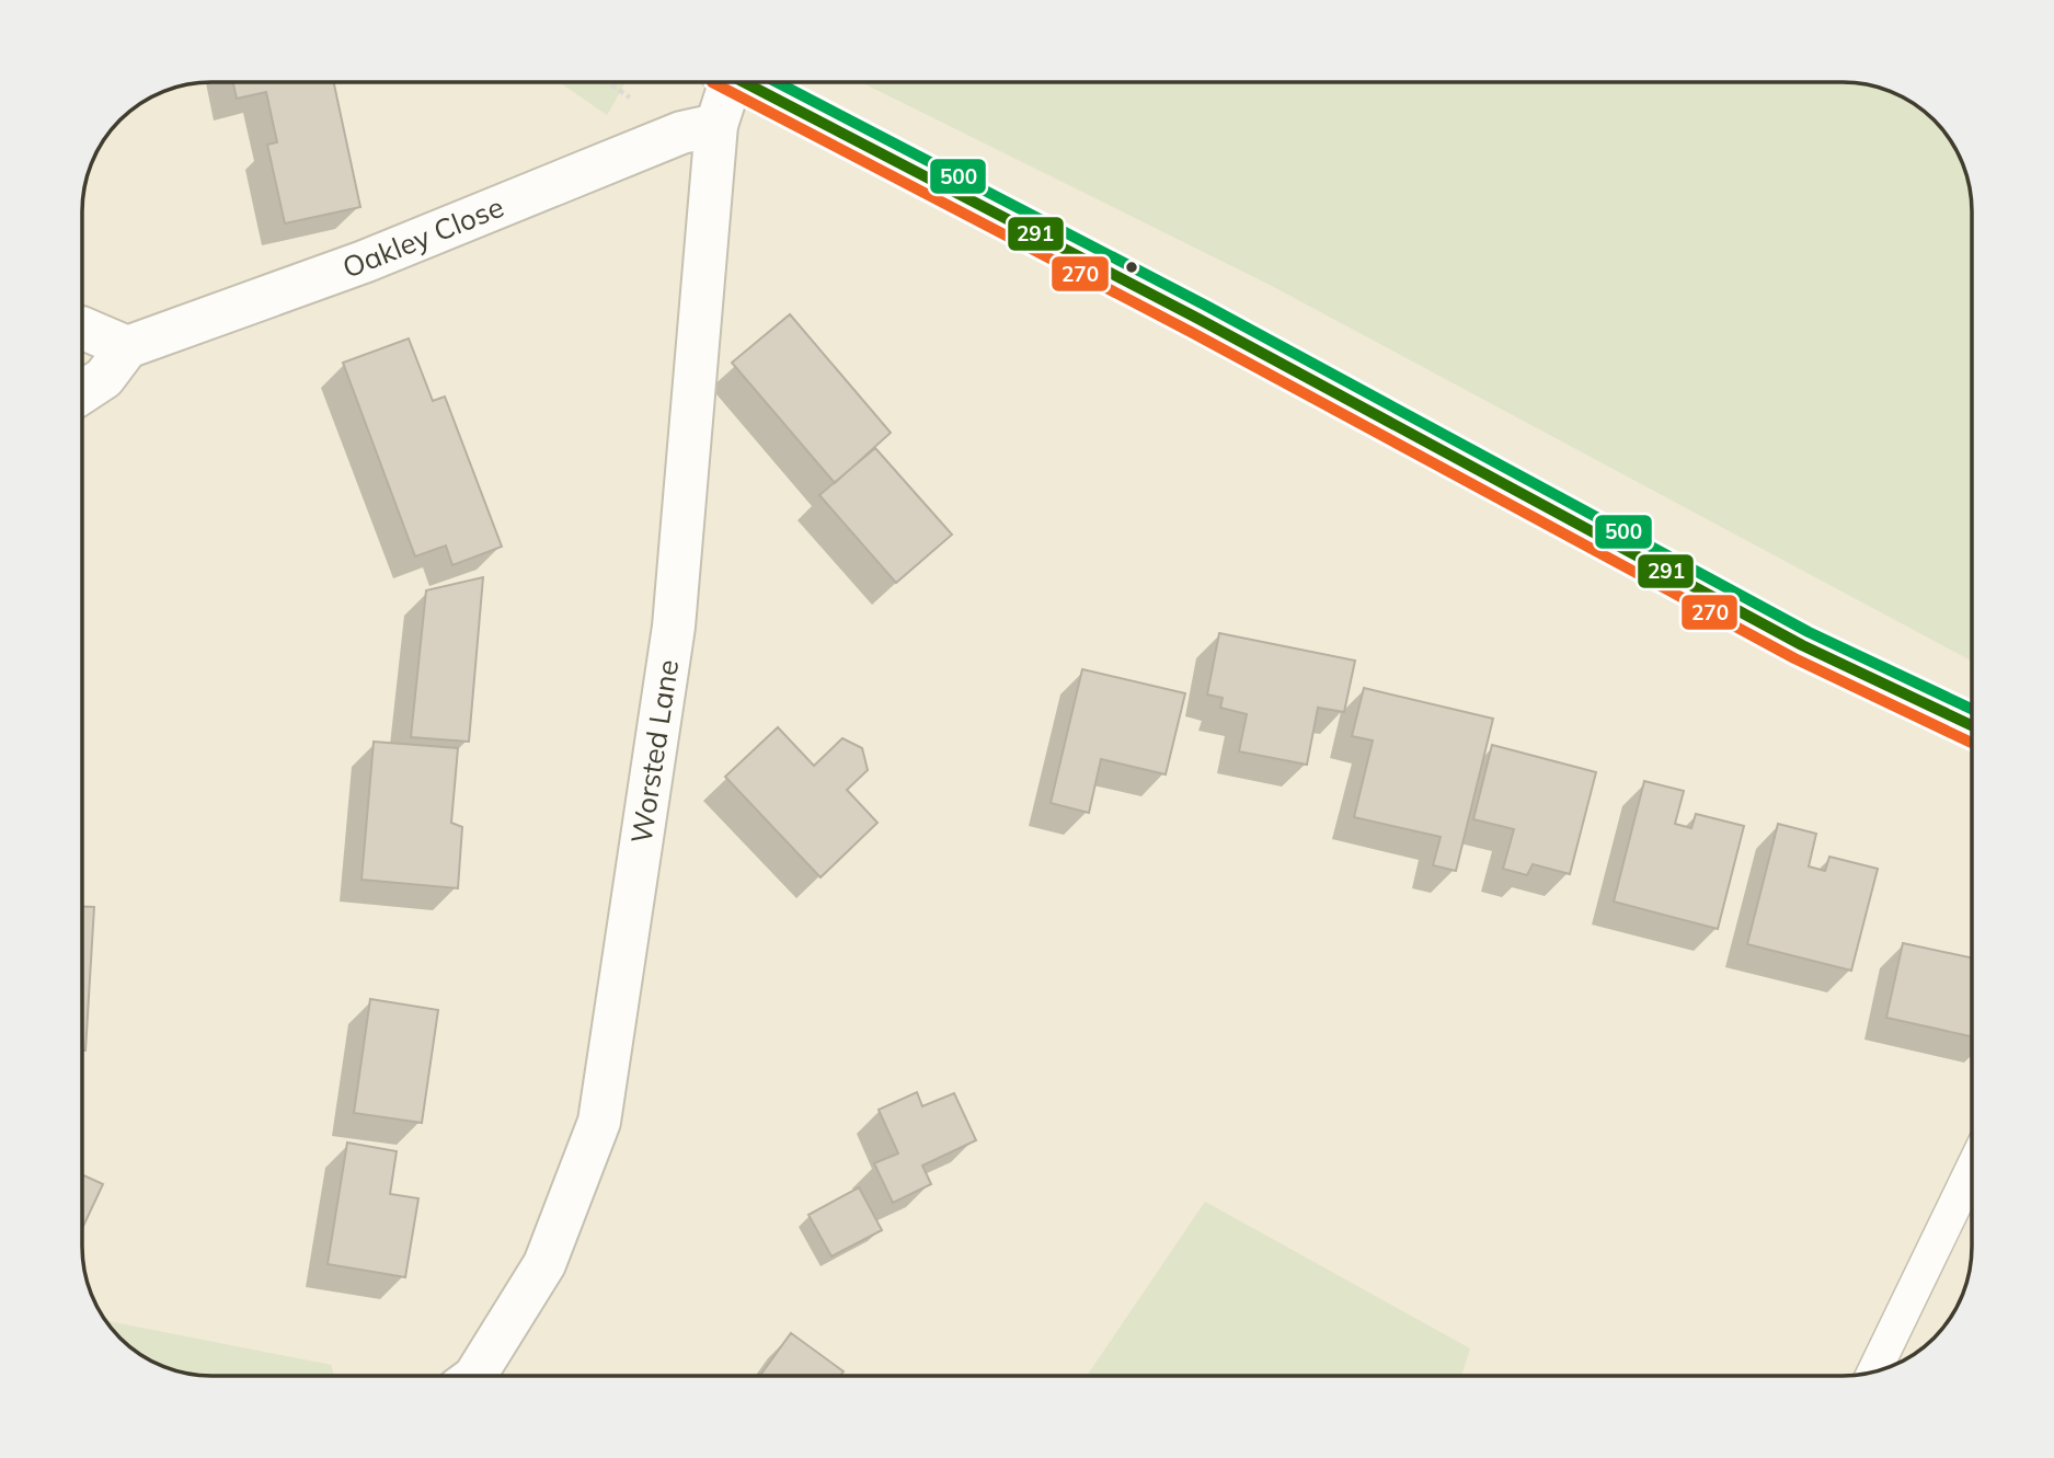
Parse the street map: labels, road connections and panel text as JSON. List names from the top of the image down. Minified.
{"streets":{"street":["Oakley Close","Worsted Lane"]},"crossings":[["Oakley Close","Worsted Lane"]],"lines":["transit line 291","transit line 270","transit line 500"]}
